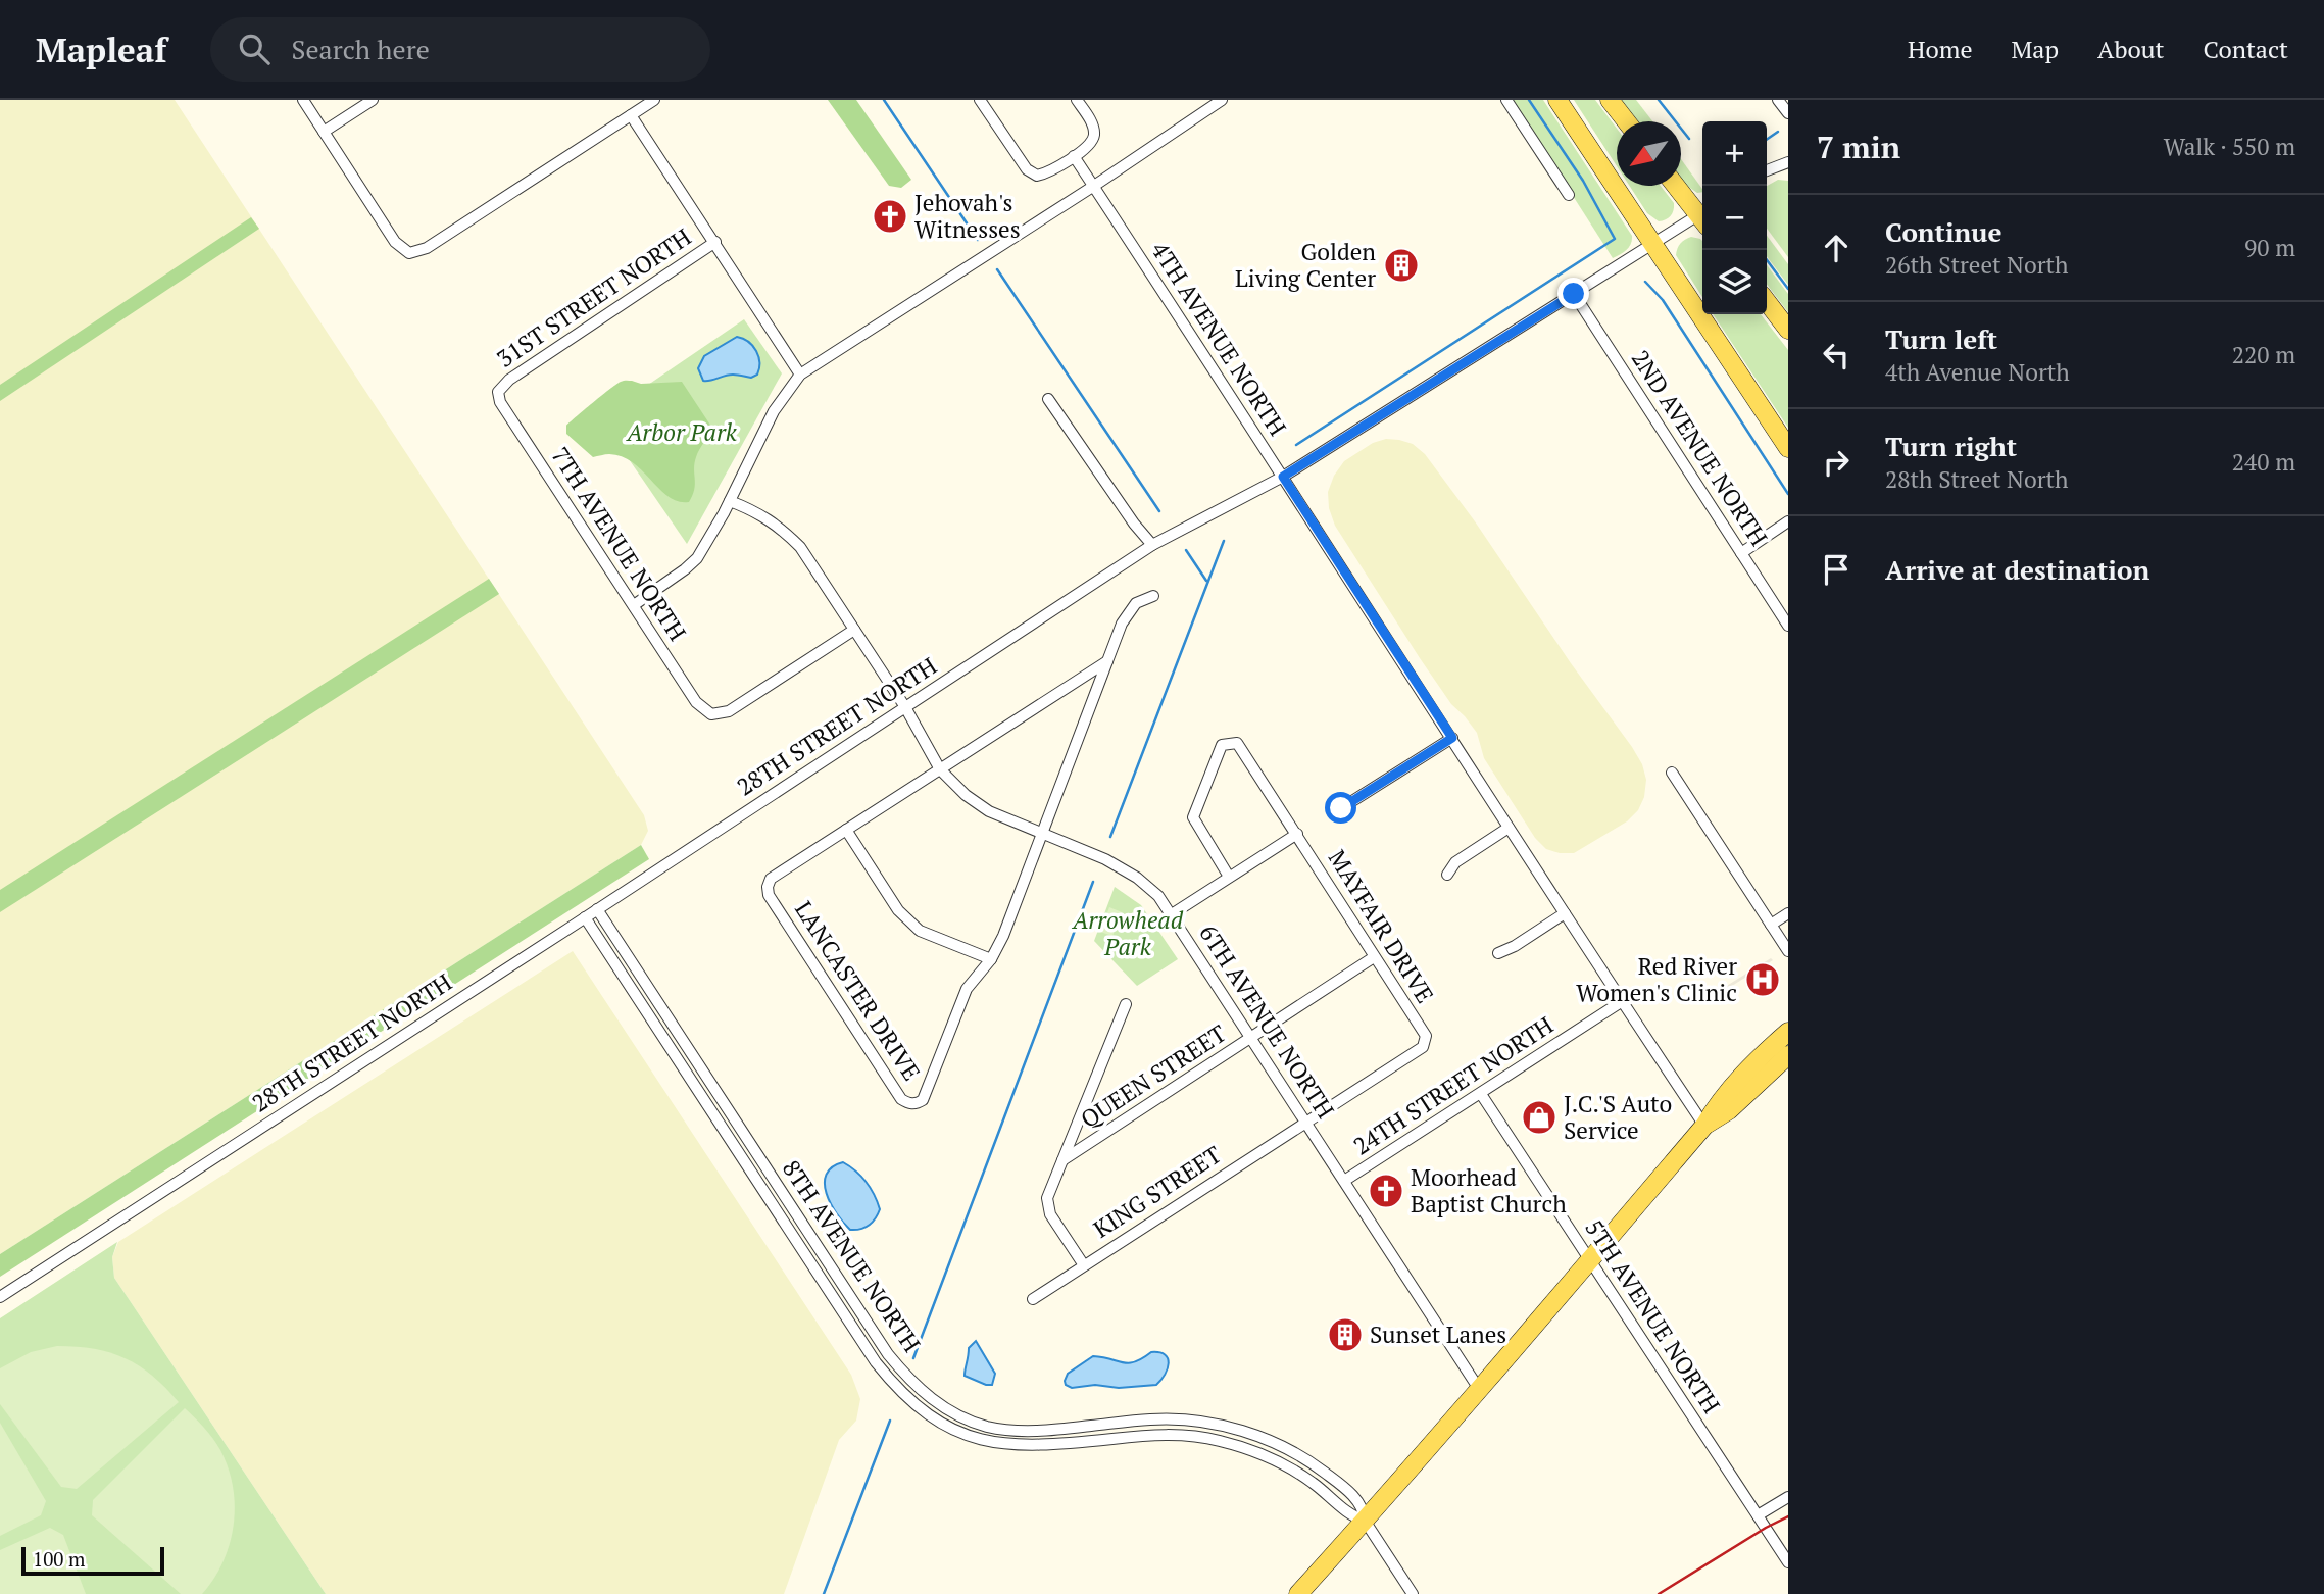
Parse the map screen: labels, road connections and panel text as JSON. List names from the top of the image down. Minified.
{"streets":{"street":["31ST STREET NORTH","4TH AVENUE NORTH","2ND AVENUE NORTH","7TH AVENUE NORTH","28TH STREET NORTH","MAYFAIR DRIVE","LANCASTER DRIVE","6TH AVENUE NORTH","QUEEN STREET","24TH STREET NORTH","KING STREET","8TH AVENUE NORTH","5TH AVENUE NORTH"]},"crossings":[["31ST STREET NORTH","7TH AVENUE NORTH"],["4TH AVENUE NORTH","28TH STREET NORTH"],["4TH AVENUE NORTH","24TH STREET NORTH"],["2ND AVENUE NORTH","28TH STREET NORTH"],["7TH AVENUE NORTH","6TH AVENUE NORTH"],["28TH STREET NORTH","6TH AVENUE NORTH"],["28TH STREET NORTH","8TH AVENUE NORTH"],["MAYFAIR DRIVE","6TH AVENUE NORTH"],["MAYFAIR DRIVE","QUEEN STREET"],["MAYFAIR DRIVE","KING STREET"],["LANCASTER DRIVE","6TH AVENUE NORTH"],["6TH AVENUE NORTH","QUEEN STREET"],["6TH AVENUE NORTH","24TH STREET NORTH"],["6TH AVENUE NORTH","KING STREET"],["24TH STREET NORTH","5TH AVENUE NORTH"]],"parks":["Arbor Park","Arrowhead Park"],"places":{"church":["Jehovah's Witnesses","Moorhead Baptist Church"],"building":["Golden Living Center","Sunset Lanes"],"hospital":["Red River Women's Clinic"],"shop":["J.C.'S Auto Service"]},"scale_bar":"100 m","north":"bottom left","page":{"header":"Mapleaf","search":"Search here","nav":["Home","Map","About","Contact"],"heading":["7 min","Walk · 550 m"],"map_buttons":["+","−"],"list":[["Continue","26th Street North","90 m"],["Turn left","4th Avenue North","220 m"],["Turn right","28th Street North","240 m"],"Arrive at destination"],"scale":"100 m"}}
